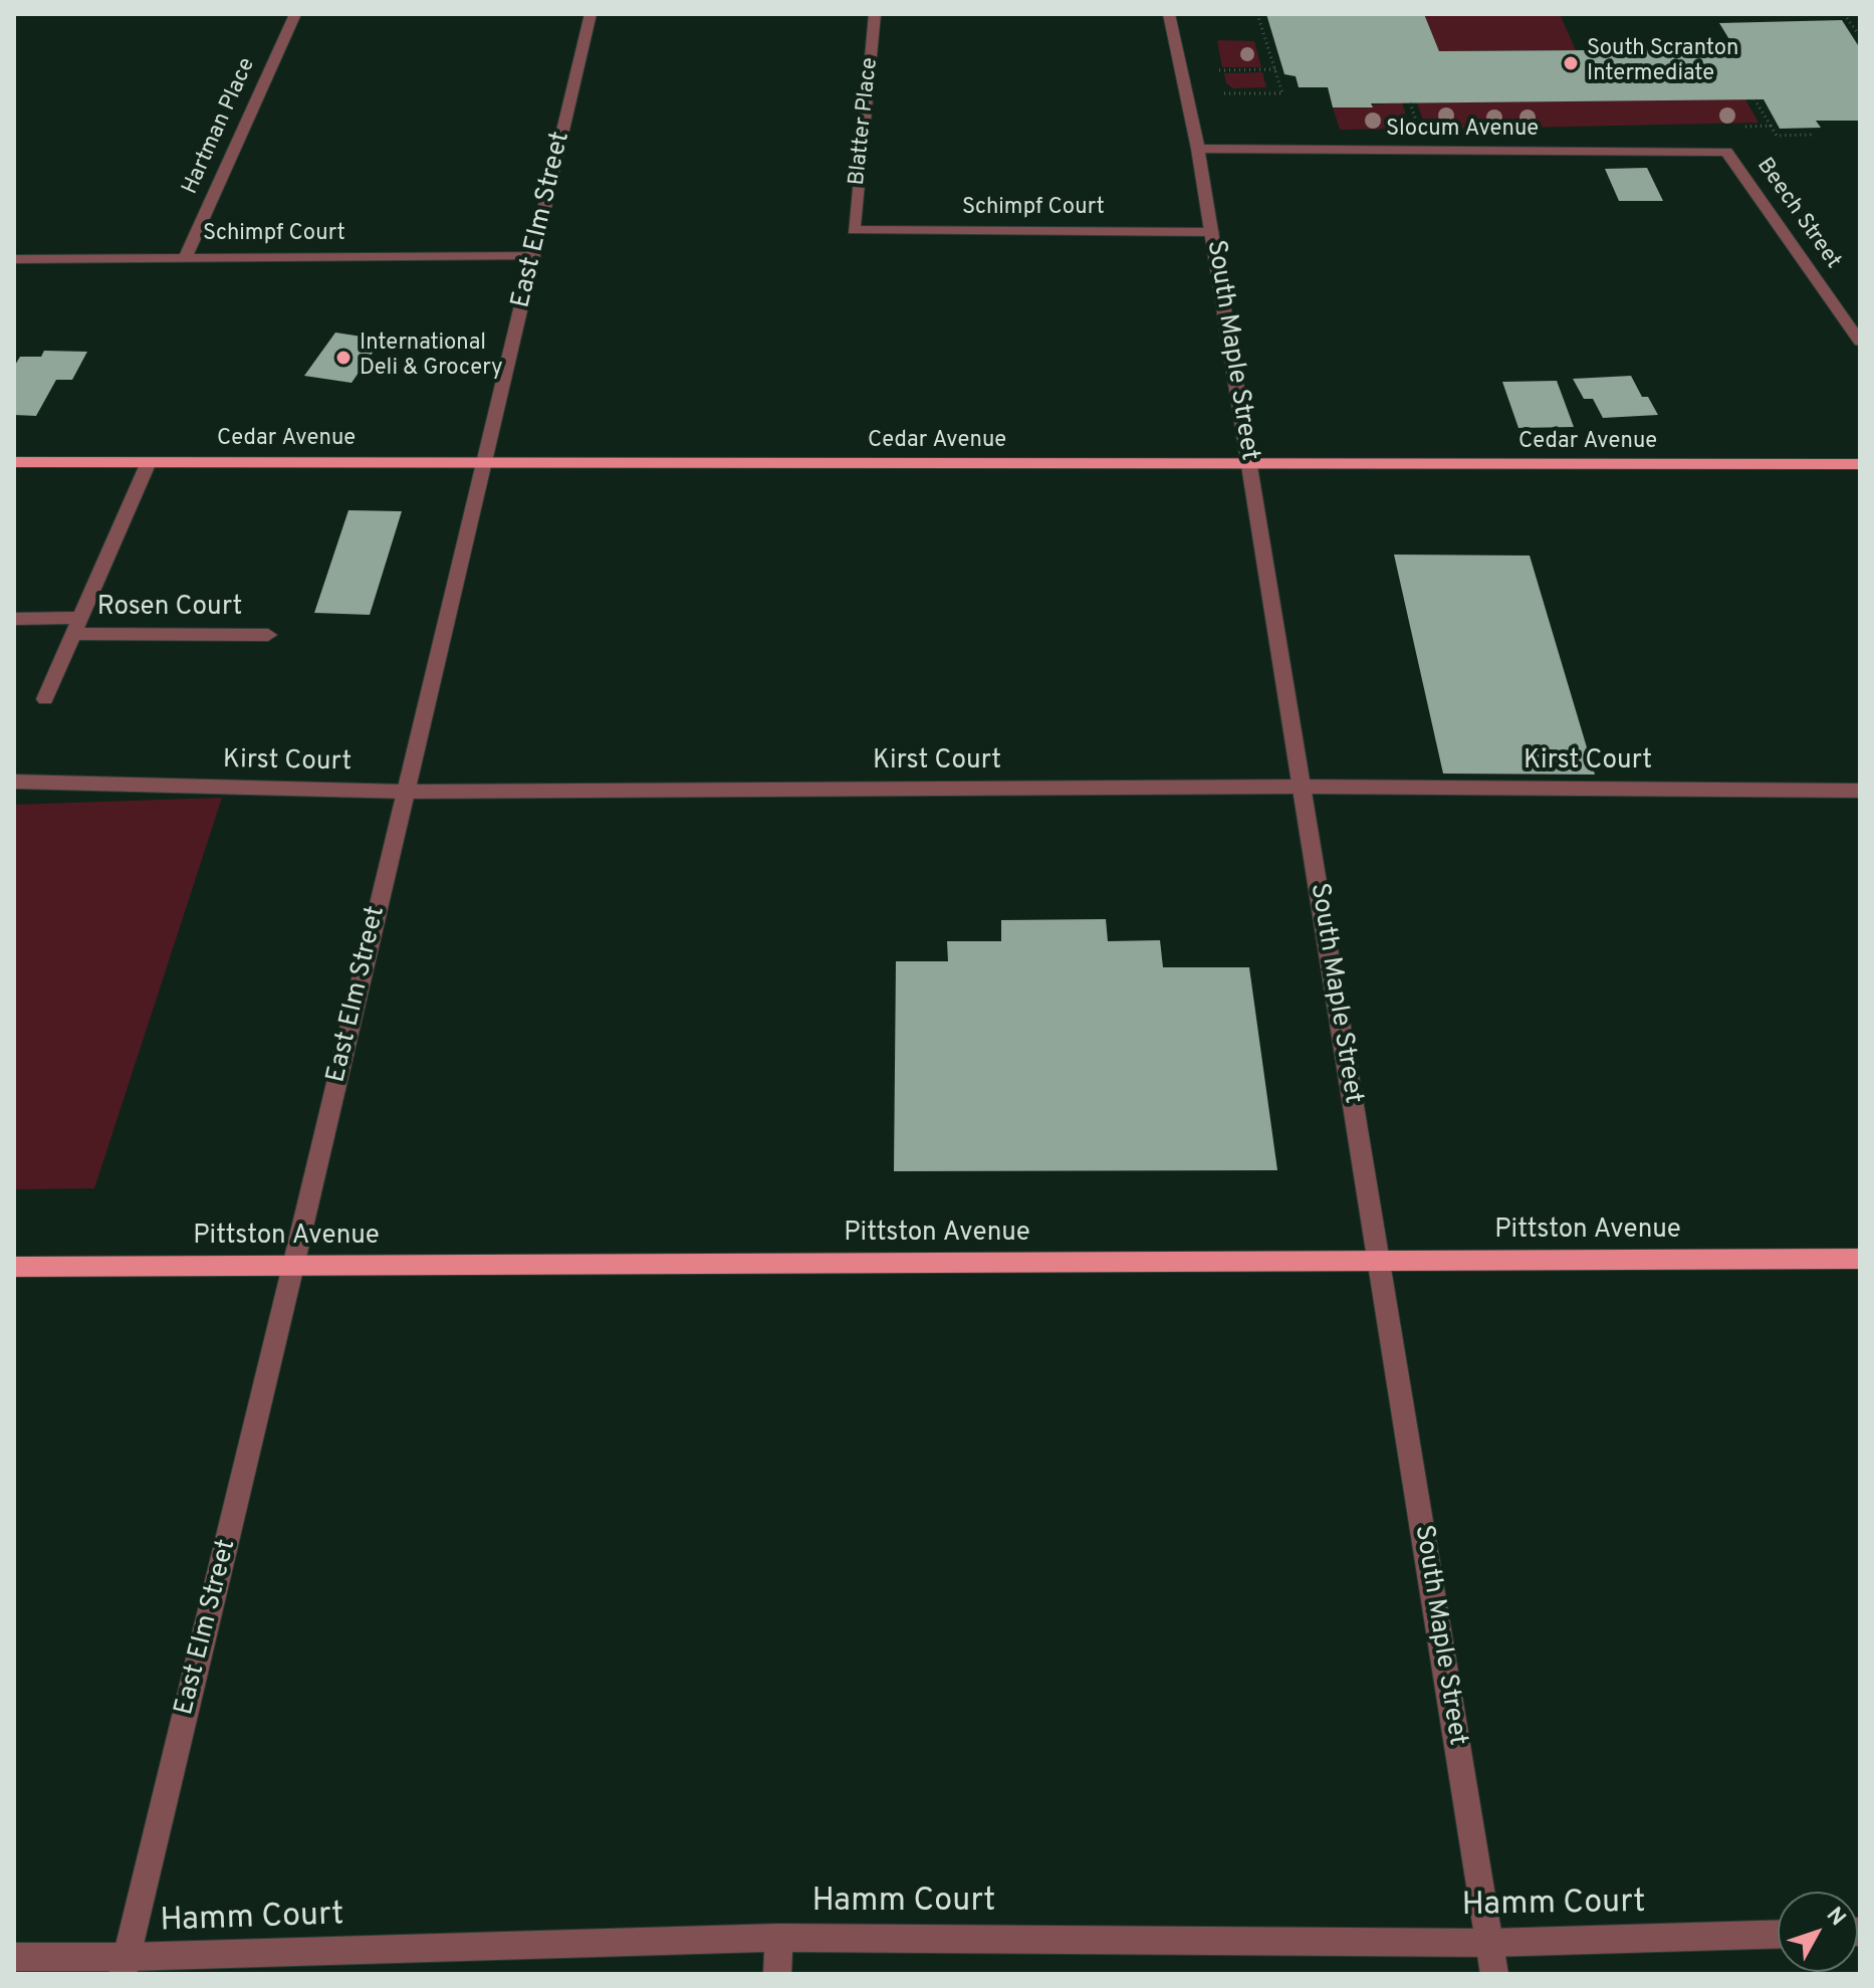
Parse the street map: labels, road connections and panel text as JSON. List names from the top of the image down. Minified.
{"streets":{"main road":["Cedar Avenue","Pittston Avenue"],"street":["Blatter Place","Hartman Place","Slocum Avenue","Schimpf Court","Beech Street","East Elm Street","South Maple Street","Rosen Court","Kirst Court","Hamm Court"]},"crossings":[["Blatter Place","Schimpf Court"],["Hartman Place","Schimpf Court"],["Slocum Avenue","Beech Street"],["Slocum Avenue","South Maple Street"],["Schimpf Court","East Elm Street"],["Schimpf Court","South Maple Street"],["East Elm Street","Cedar Avenue"],["East Elm Street","Kirst Court"],["East Elm Street","Pittston Avenue"],["East Elm Street","Hamm Court"],["South Maple Street","Cedar Avenue"],["South Maple Street","Kirst Court"],["South Maple Street","Pittston Avenue"],["South Maple Street","Hamm Court"]],"places":["South Scranton Intermediate","International Deli & Grocery"],"north":"top right"}
